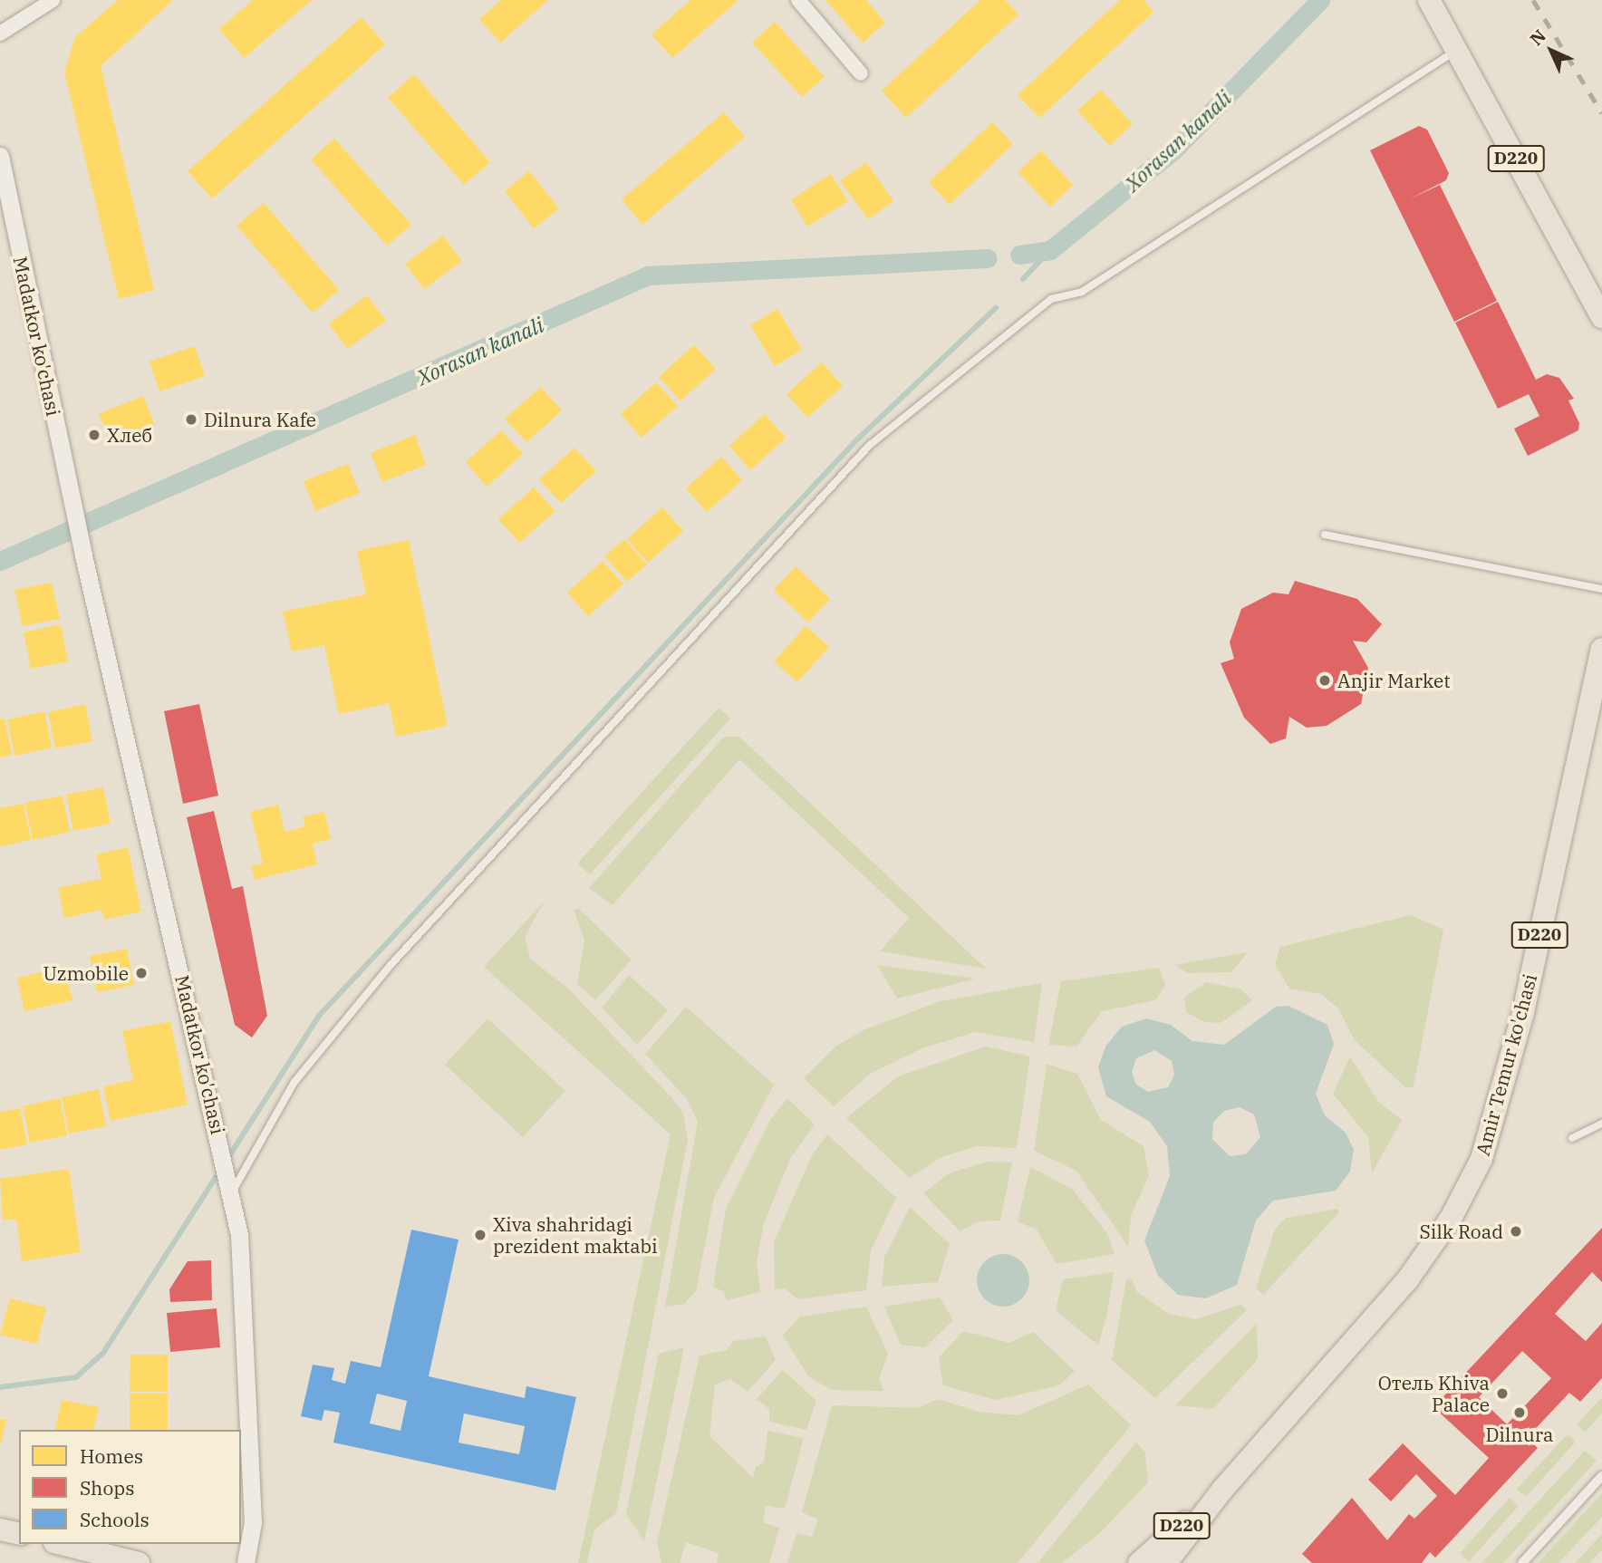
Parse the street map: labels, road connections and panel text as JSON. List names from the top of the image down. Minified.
{"streets":{"main road":["D220","Amir Temur ko'chasi"],"street":["Madatkor ko'chasi"]},"water":["Xorasan kanali"],"places":["Dilnura Kafe","Хлеб","Anjir Market","Uzmobile","Silk Road","Xiva shahridagi prezident maktabi","Отель Khiva Palace","Dilnura"],"legend":["Homes","Shops","Schools"],"north":"top left"}
